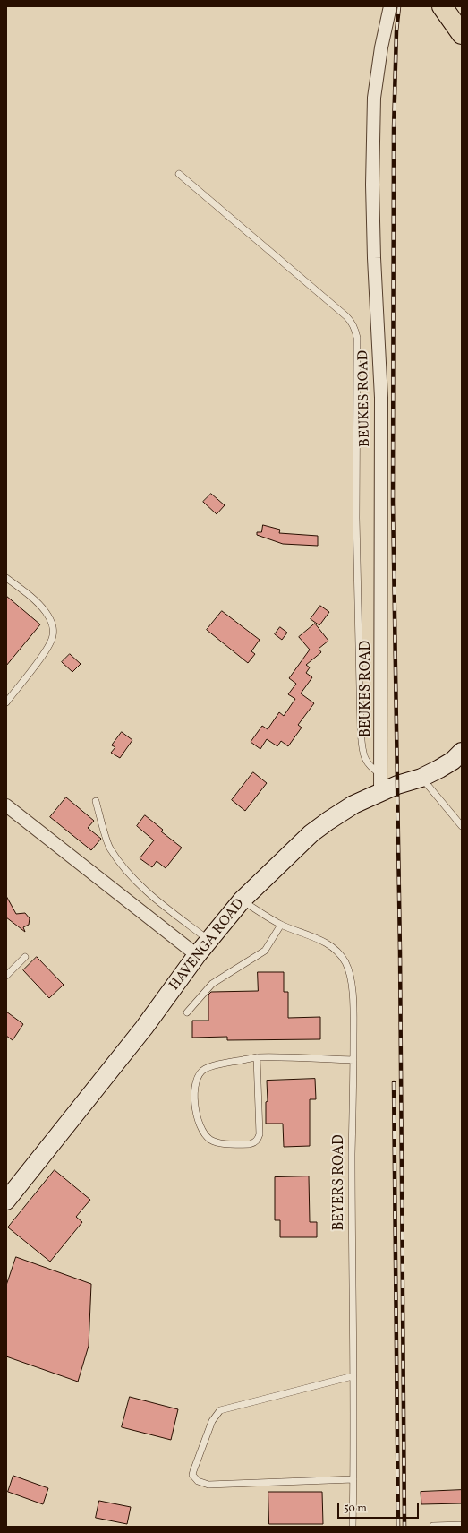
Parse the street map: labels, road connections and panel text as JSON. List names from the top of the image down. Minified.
{"streets":{"street":["BEUKES ROAD","HAVENGA ROAD"],"lane":["BEYERS ROAD"]},"crossings":[["BEUKES ROAD","HAVENGA ROAD"],["HAVENGA ROAD","BEYERS ROAD"]],"scale_bar":"50 m"}
